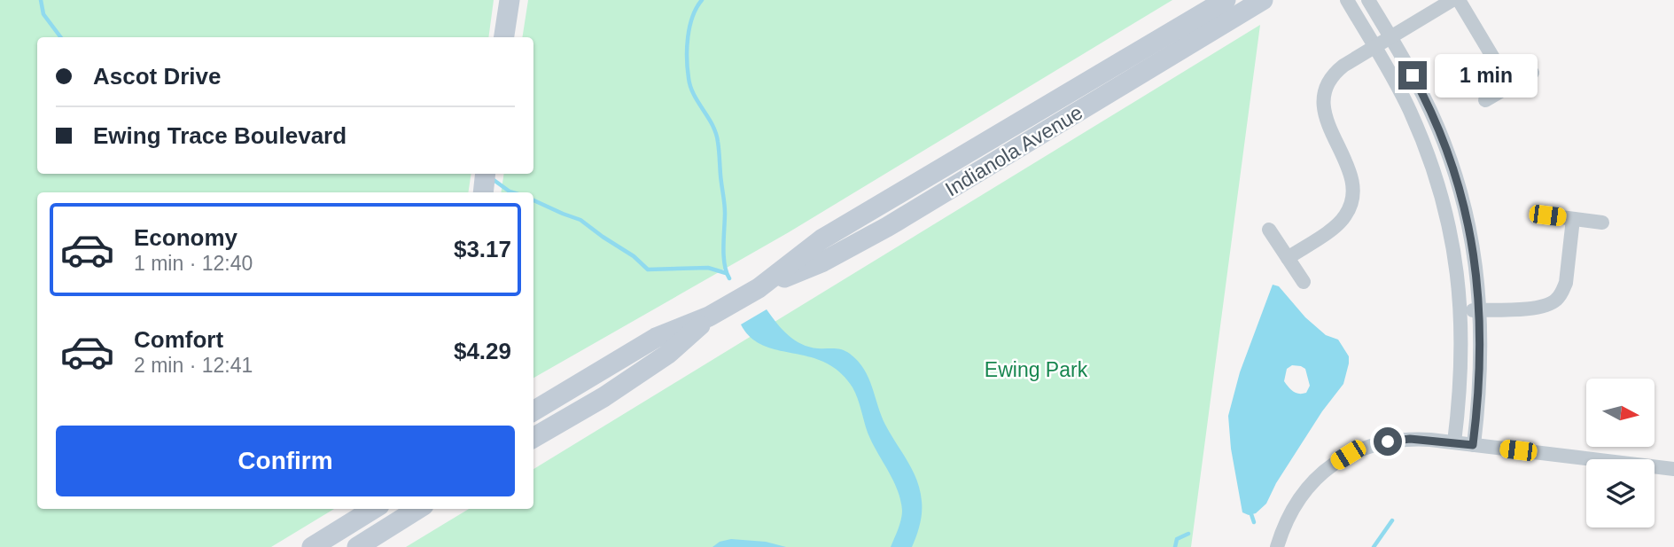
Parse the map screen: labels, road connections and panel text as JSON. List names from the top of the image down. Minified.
{"streets":{"main road":["Indianola Avenue"]},"parks":["Ewing Park"],"north":"right","page":{"banner":["Ascot Drive","Ewing Trace Boulevard"],"bubble":"1 min","list":[{"name":"Economy","note":"1 min · 12:40","value":"$3.17"},{"name":"Comfort","note":"2 min · 12:41","value":"$4.29"}],"buttons":"Confirm"}}
